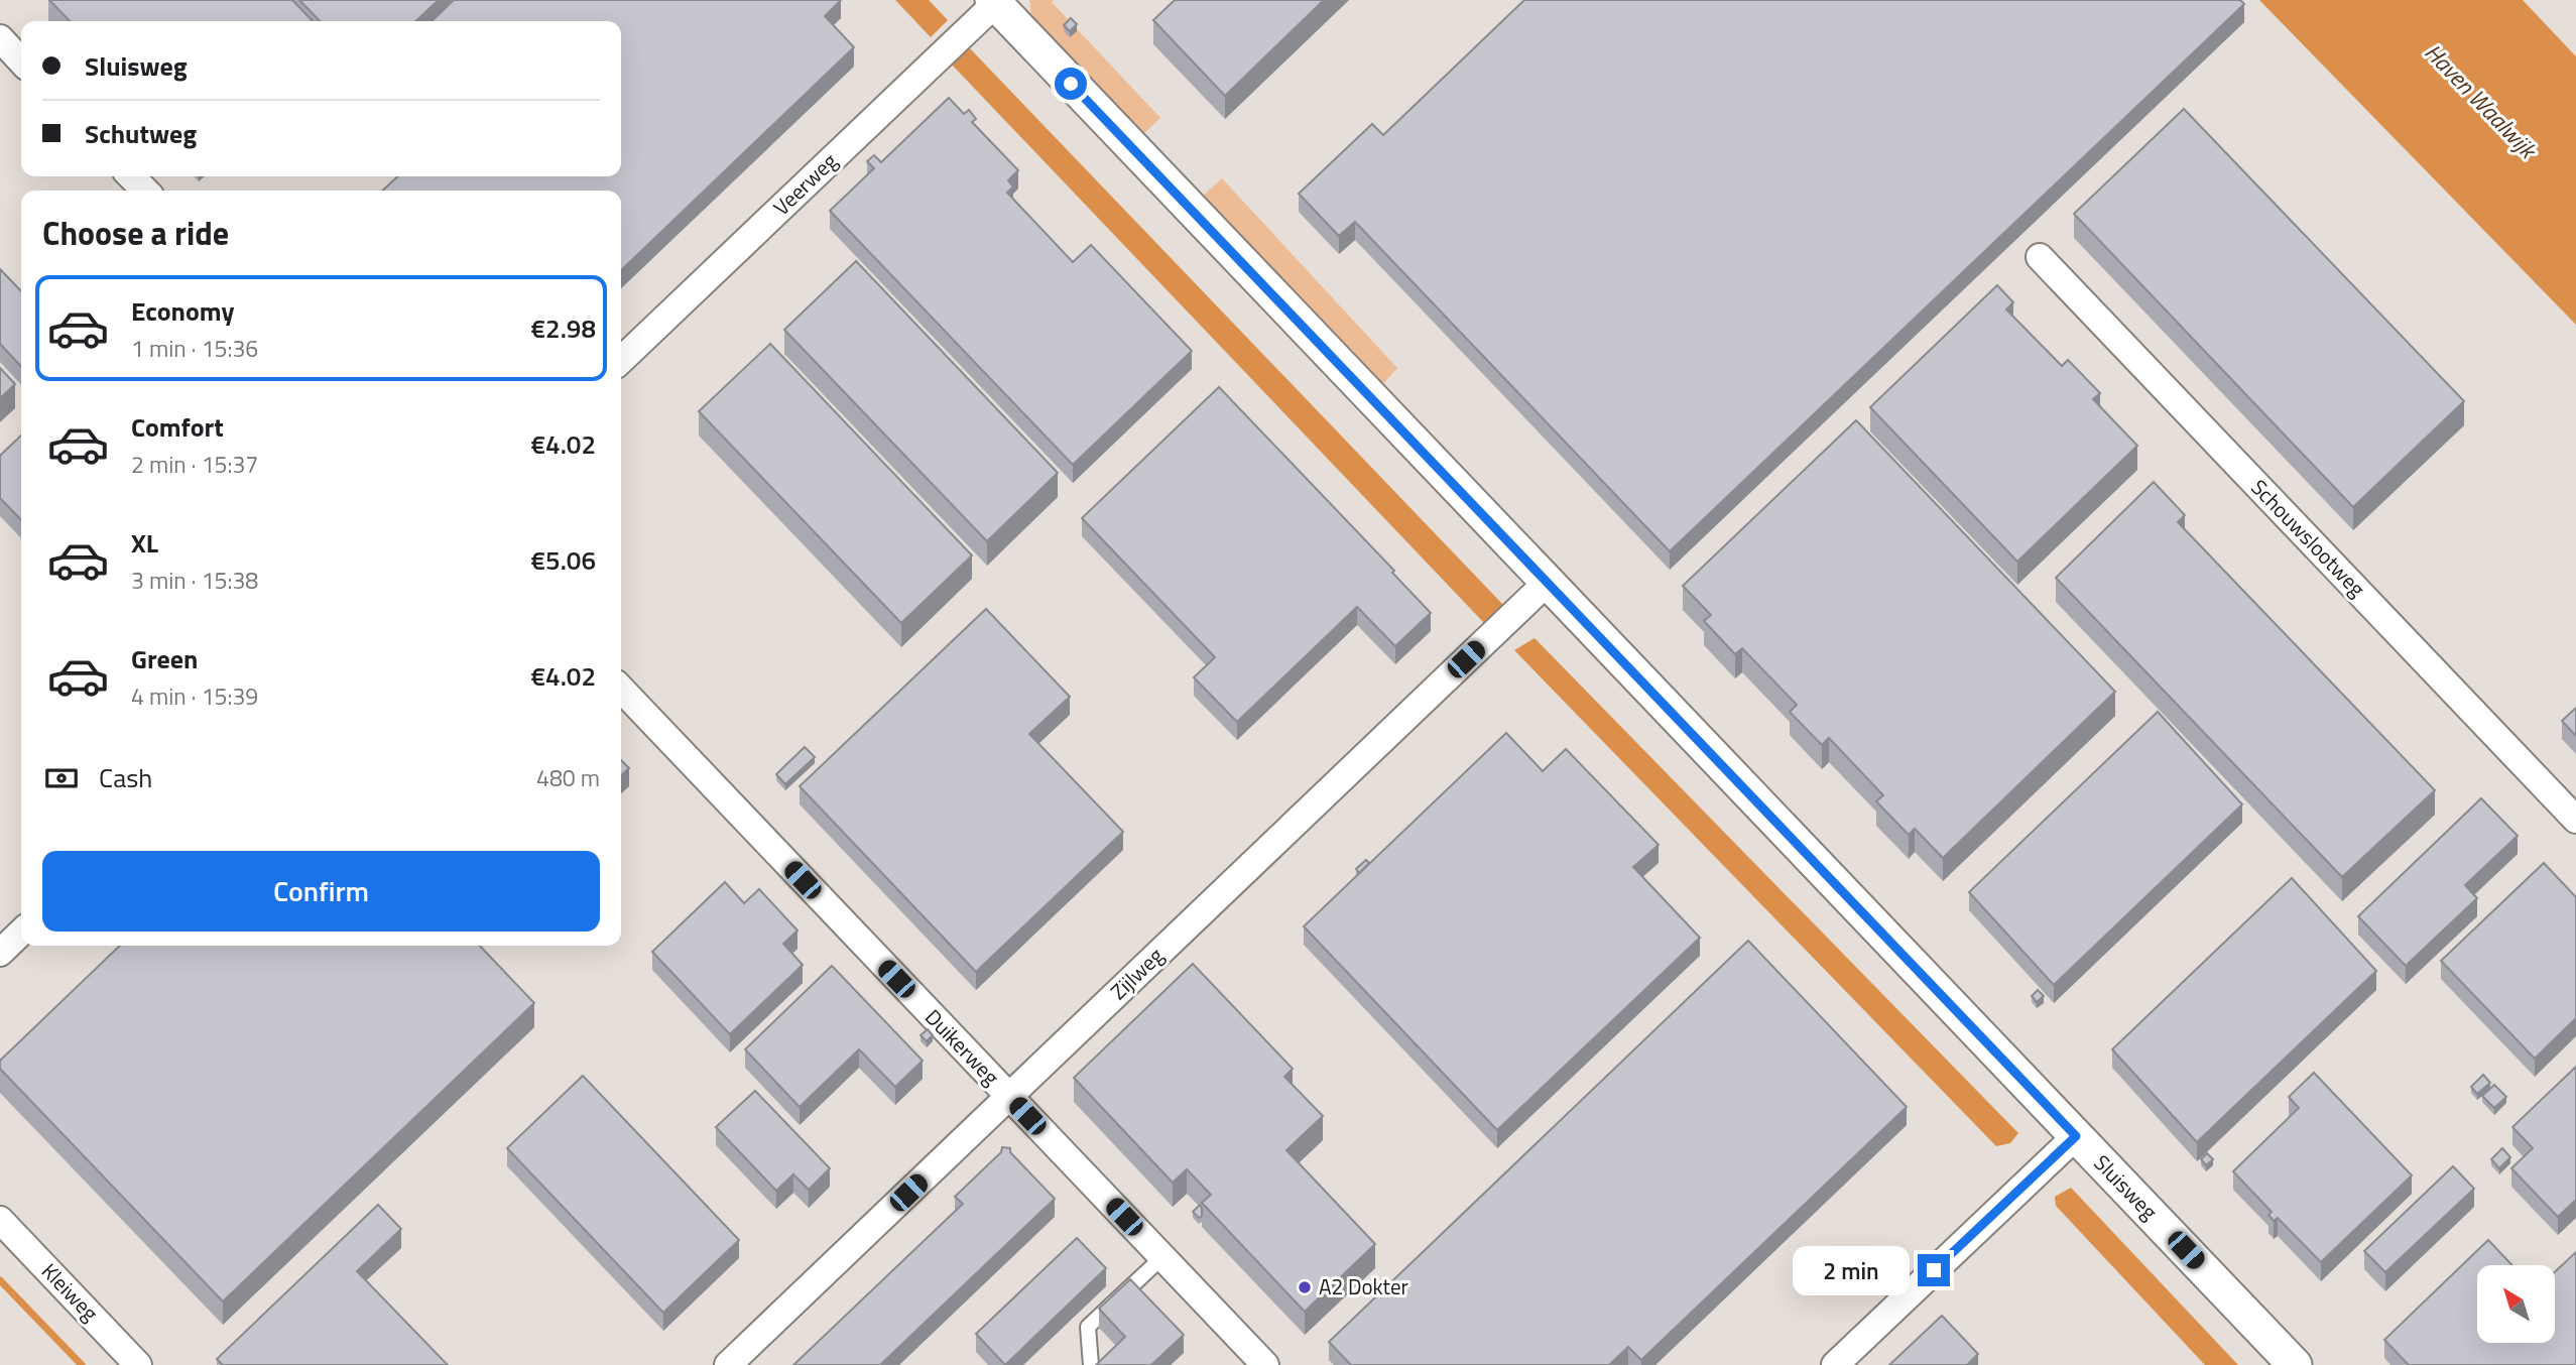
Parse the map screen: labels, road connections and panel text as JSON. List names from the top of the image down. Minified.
{"streets":{"street":["Veerweg","Schouwslootweg","Zijlweg","Duikerweg","Sluisweg","Kleiweg"]},"crossings":[["Veerweg","Sluisweg"],["Zijlweg","Duikerweg"],["Zijlweg","Sluisweg"]],"water":["Haven Waalwijk"],"places":["A2 Dokter"],"north":"top left","page":{"banner":["Sluisweg","Schutweg"],"heading":"Choose a ride","list":[{"name":"Economy","note":"1 min · 15:36","value":"€2.98"},{"name":"Comfort","note":"2 min · 15:37","value":"€4.02"},{"name":"XL","note":"3 min · 15:38","value":"€5.06"},{"name":"Green","note":"4 min · 15:39","value":"€4.02"}],"pay":["Cash","480 m"],"buttons":"Confirm","bubble":"2 min"}}
